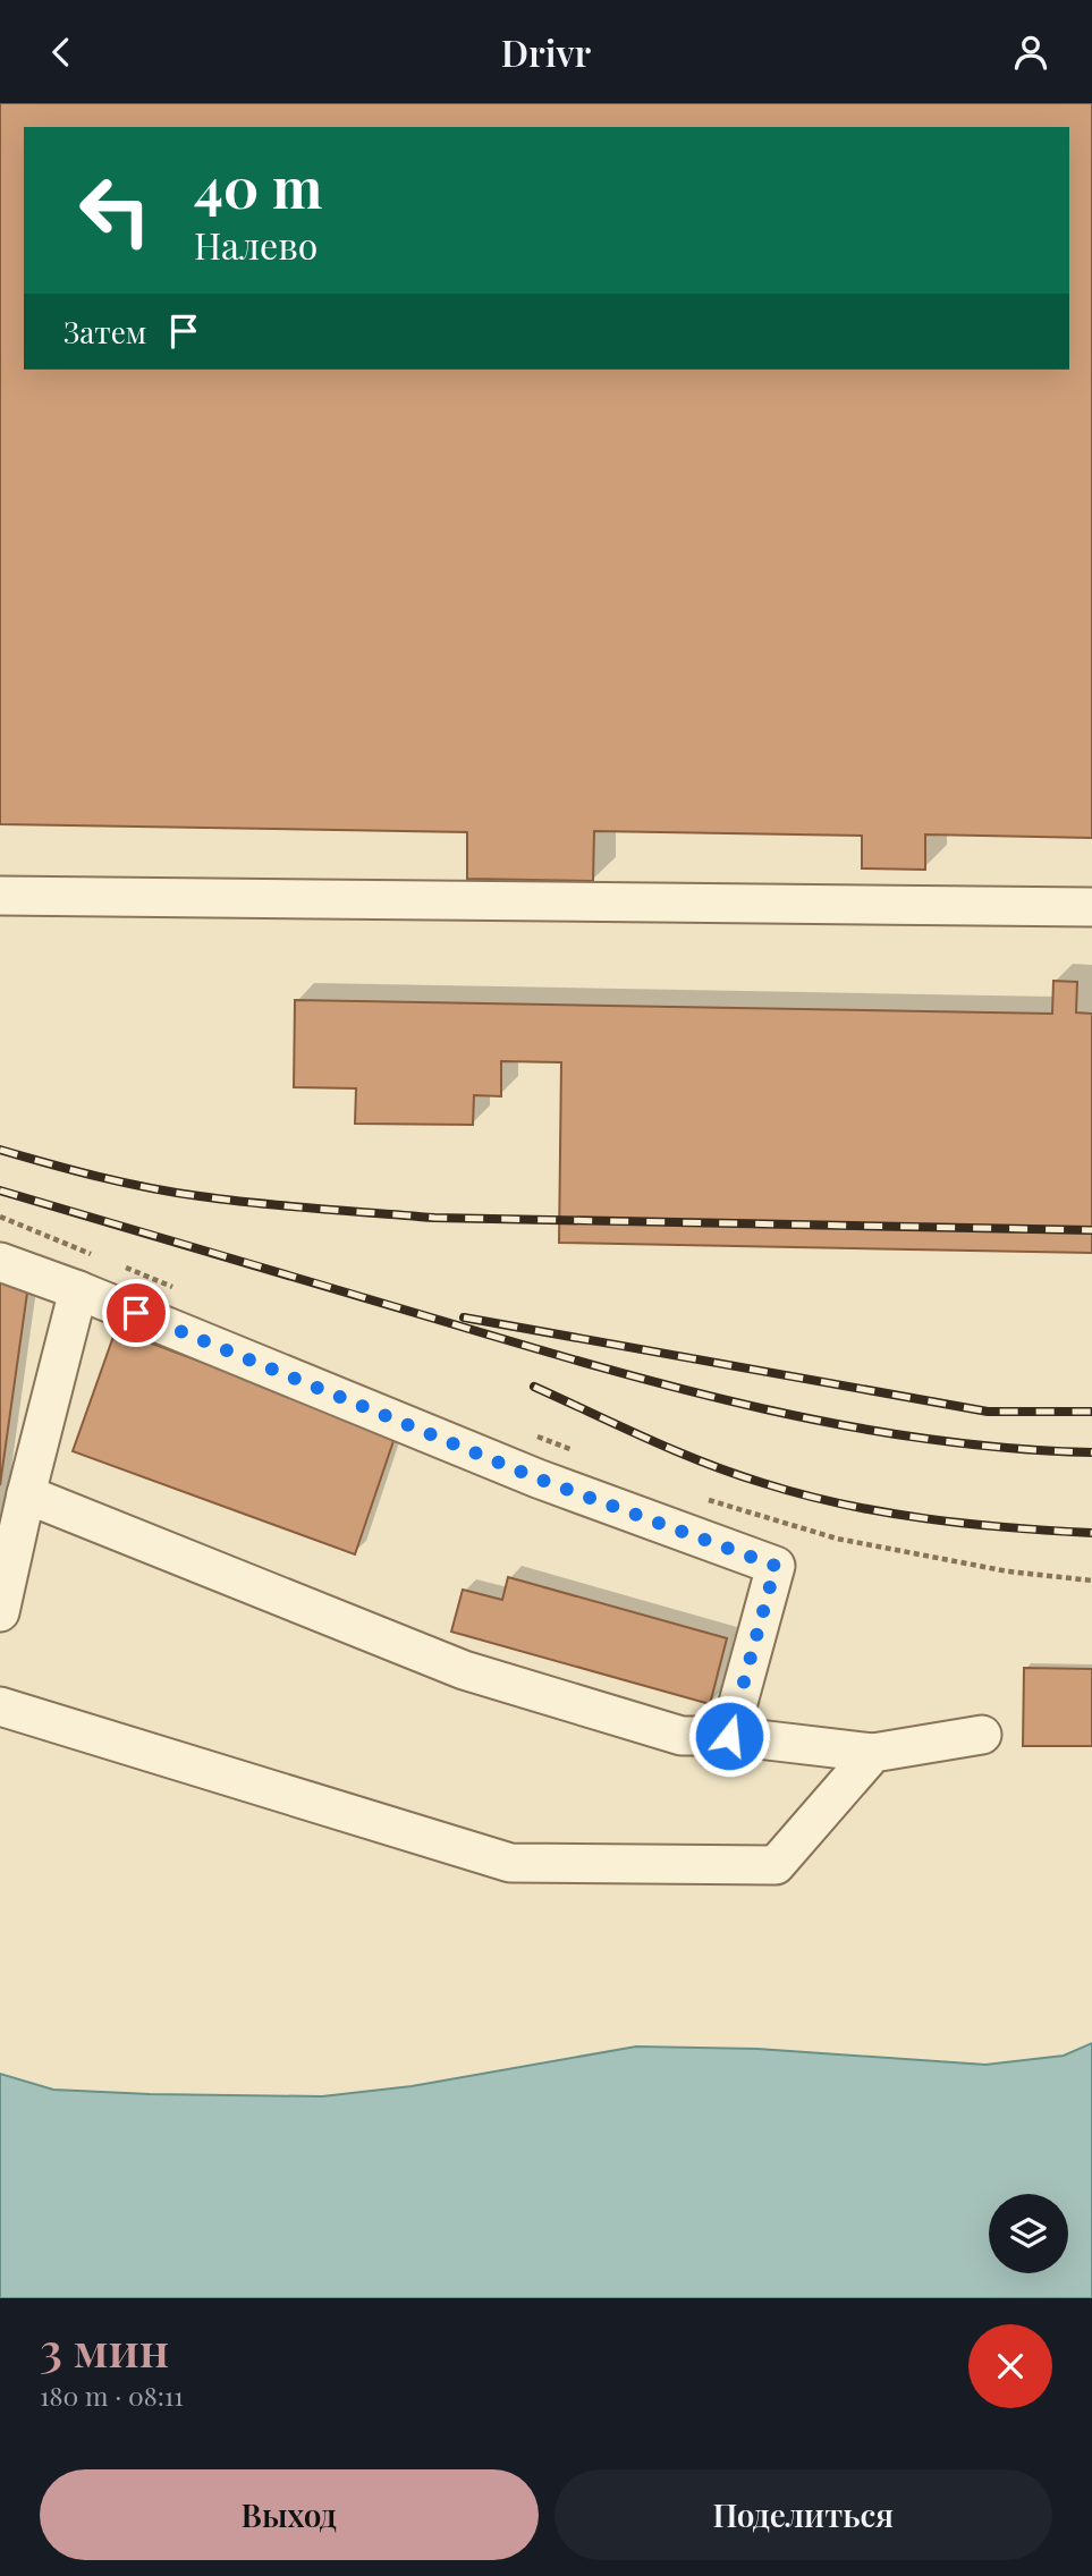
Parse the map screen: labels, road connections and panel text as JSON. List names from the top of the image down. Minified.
{"page":{"header":"Drivr","turn":["40 m","Налево"],"then":"Затем","heading":["3 мин","180 m · 08:11"],"buttons":["Выход","Поделиться"]}}
